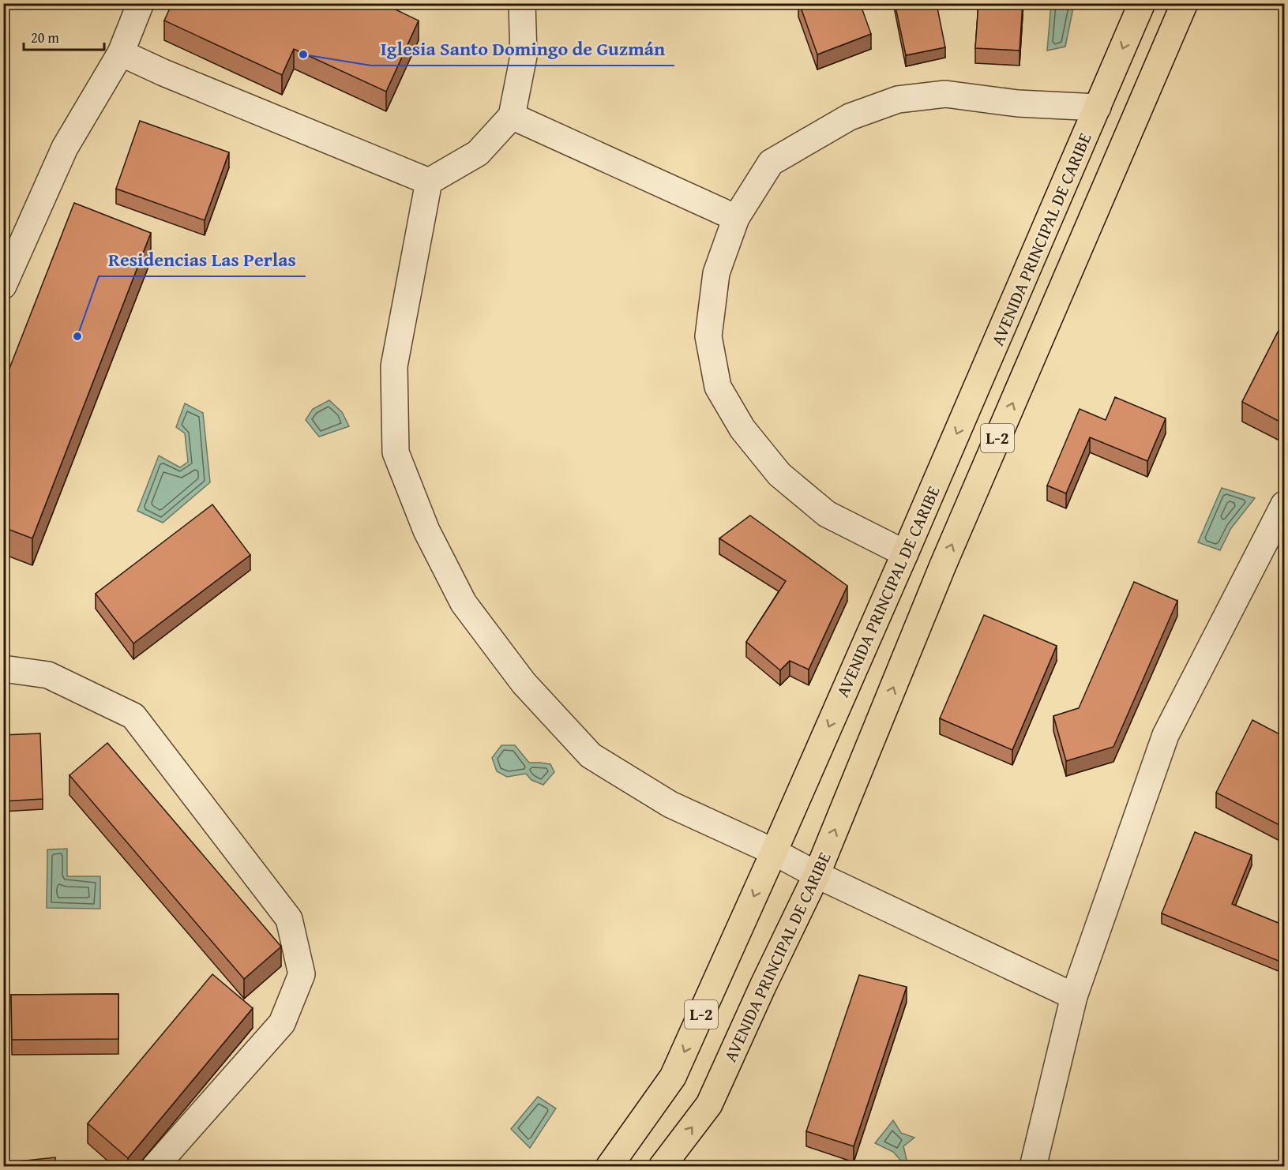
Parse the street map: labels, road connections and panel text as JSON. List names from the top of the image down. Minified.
{"streets":{"main road":["AVENIDA PRINCIPAL DE CARIBE","L-2"]},"places":["Iglesia Santo Domingo de Guzmán","Residencias Las Perlas"],"scale_bar":"20 m"}
